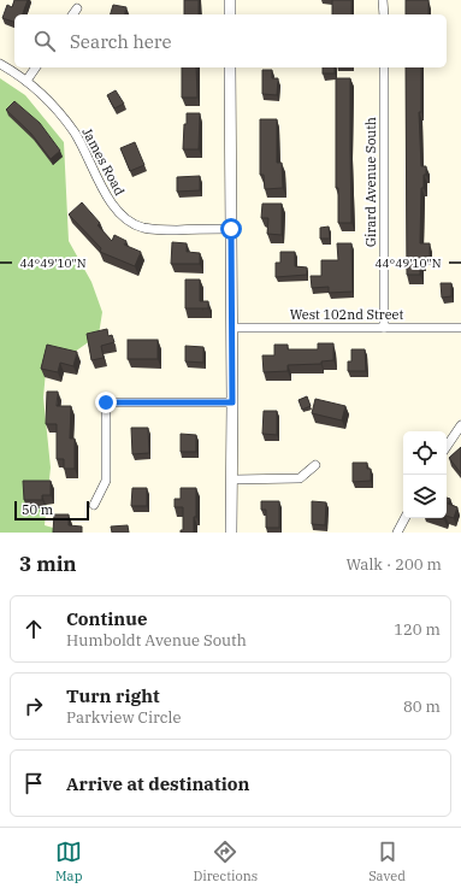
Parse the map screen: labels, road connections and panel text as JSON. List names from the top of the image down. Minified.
{"streets":{"street":["James Road","Girard Avenue South","West 102nd Street"]},"crossings":[["Girard Avenue South","West 102nd Street"]],"scale_bar":"50 m","page":{"search":"Search here","scale":"50 m","heading":["3 min","Walk · 200 m"],"list":[["Continue","Humboldt Avenue South","120 m"],["Turn right","Parkview Circle","80 m"],"Arrive at destination"],"nav":["Map","Directions","Saved"]},"coordinates":["44°49'10\"N"]}
